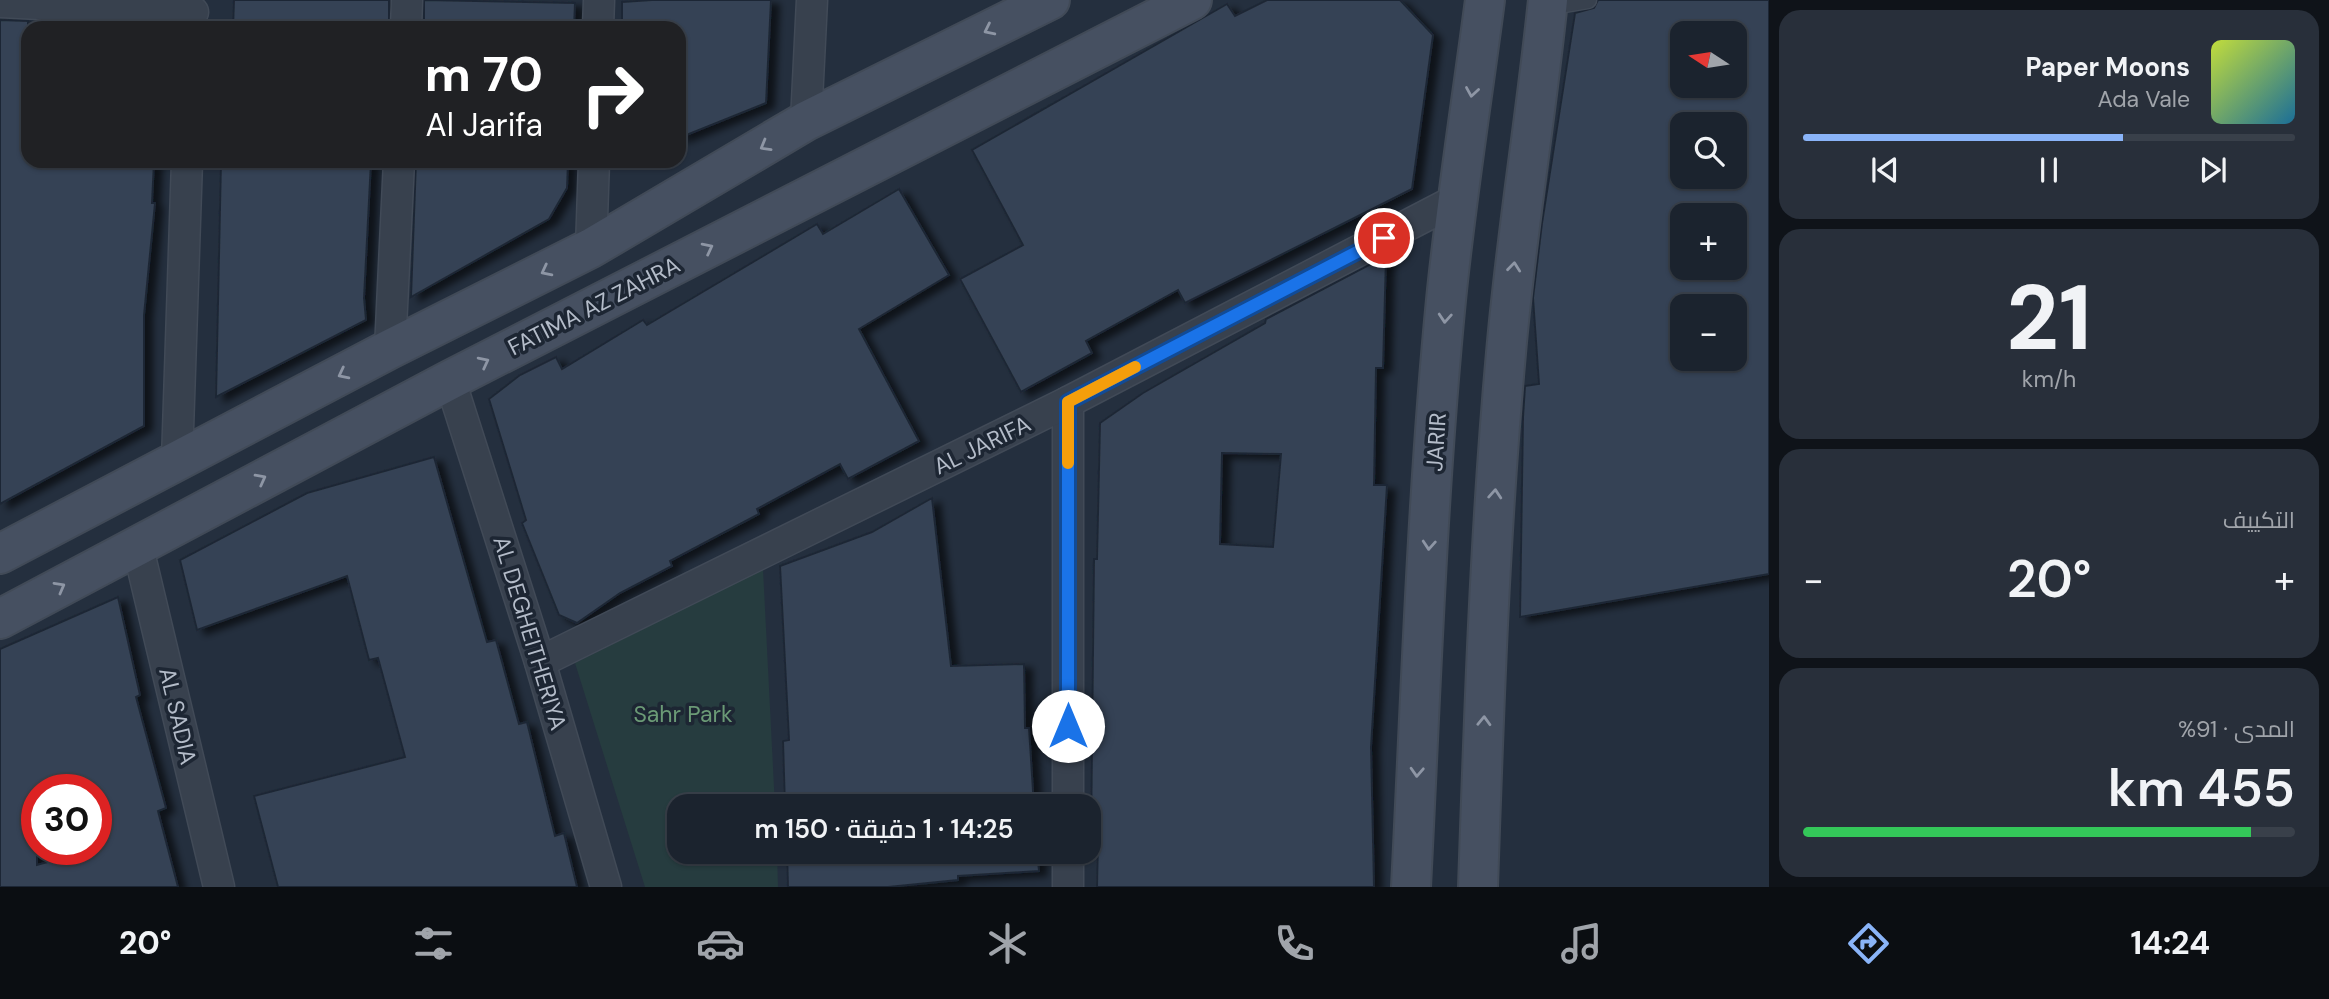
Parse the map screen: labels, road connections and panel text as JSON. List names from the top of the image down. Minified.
{"streets":{"main road":["FATIMA AZ ZAHRA","JARIR"],"street":["AL JARIFA","AL DEGHEITHERIYA","AL SADIA"]},"crossings":[["FATIMA AZ ZAHRA","AL DEGHEITHERIYA"],["FATIMA AZ ZAHRA","AL SADIA"],["JARIR","AL JARIFA"],["AL JARIFA","AL DEGHEITHERIYA"]],"parks":["Sahr Park"],"north":"left","page":{"map_buttons":["+","−"],"turn":["70 m","Al Jarifa"],"song":["Paper Moons","Ada Vale"],"tile":[["21","km/h"],"التكييف",["المدى · 91%","455 km"]],"heat":["−","20°","+"],"limit":"30","trip":"14:25 · 1 دقيقة · 150 m","tabs":["14:24","20°"]}}
